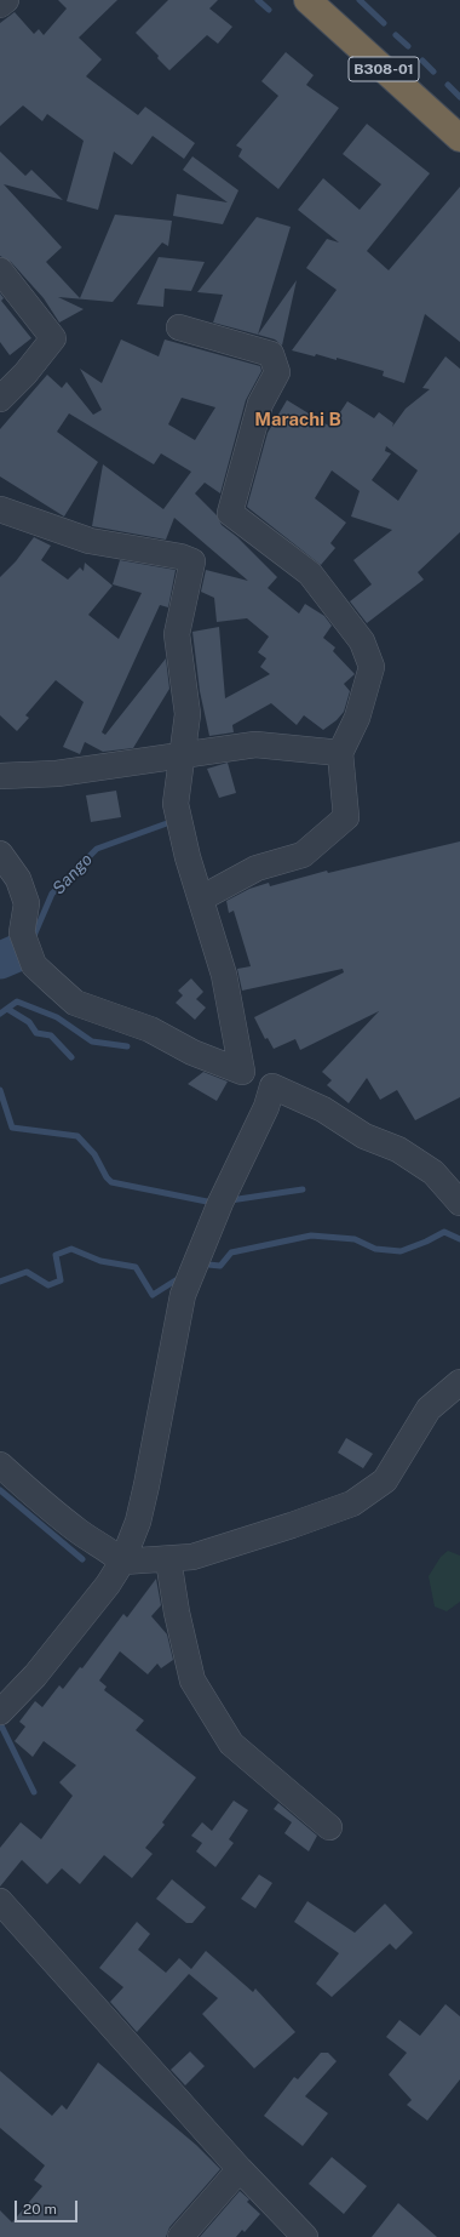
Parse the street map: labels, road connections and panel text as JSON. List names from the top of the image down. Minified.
{"streets":{"highway":["B308-01"]},"districts":["Marachi B"],"water":["Sango"],"scale_bar":"20 m"}
